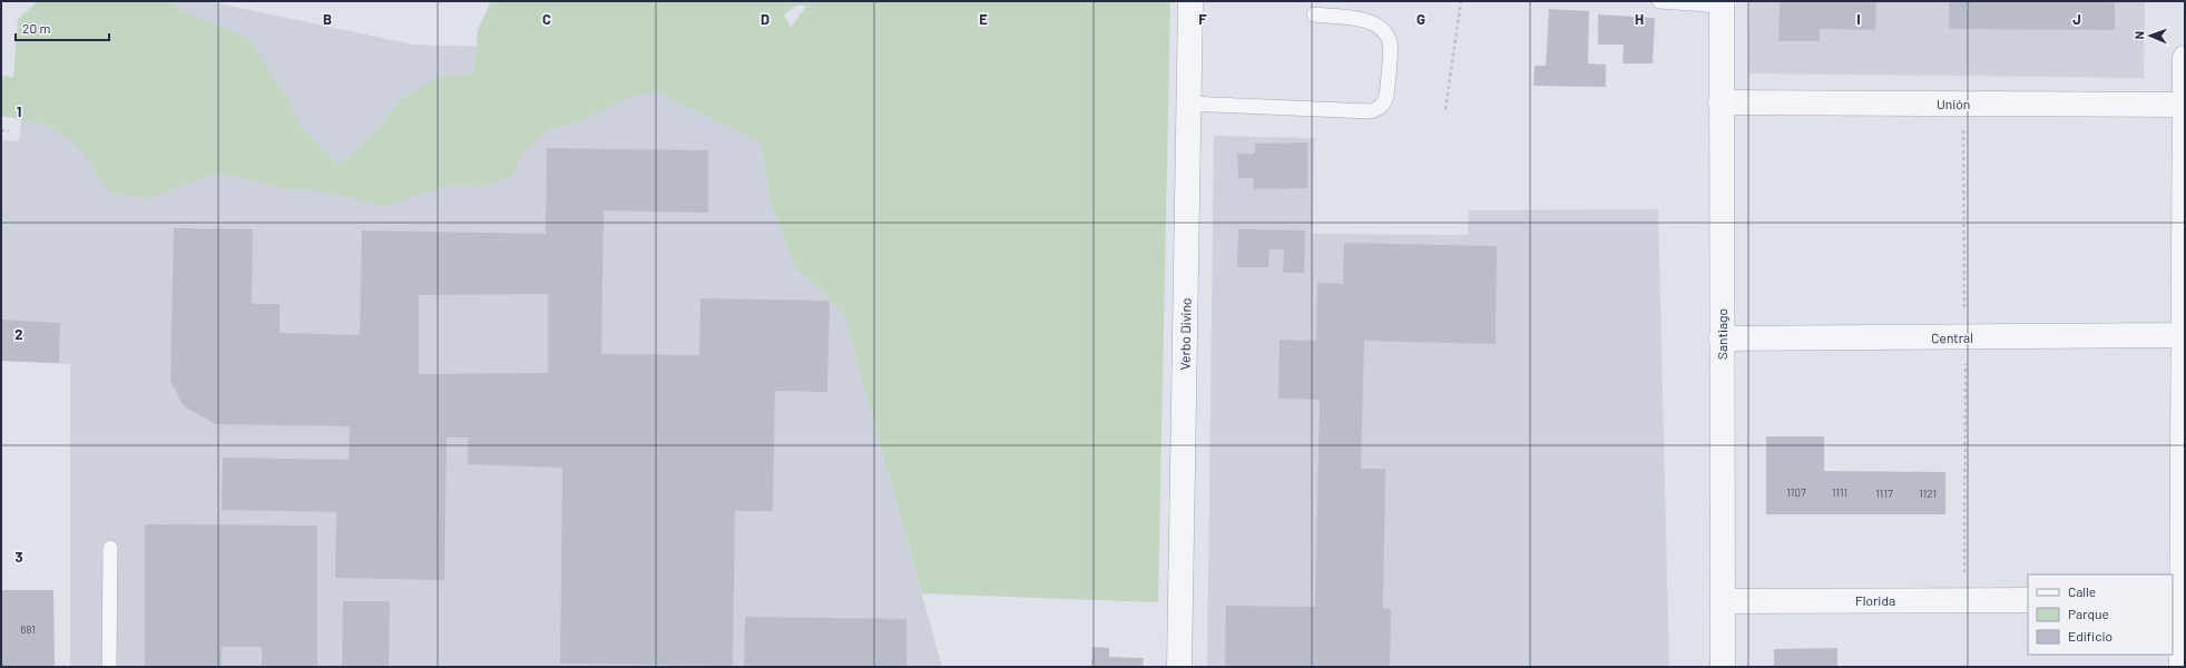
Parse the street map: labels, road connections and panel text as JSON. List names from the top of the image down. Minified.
{"streets":{"street":["Unión","Verbo Divino","Santiago","Central","Florida"]},"crossings":[["Unión","Santiago"],["Santiago","Central"],["Santiago","Florida"]],"house_numbers":["1107","1111","1117","1121","681"],"legend":["Calle","Parque","Edificio"],"scale_bar":"20 m","north":"left","grid":{"columns":["B","C","D","E","F","G","H","I","J"],"rows":["1","2","3"]}}
